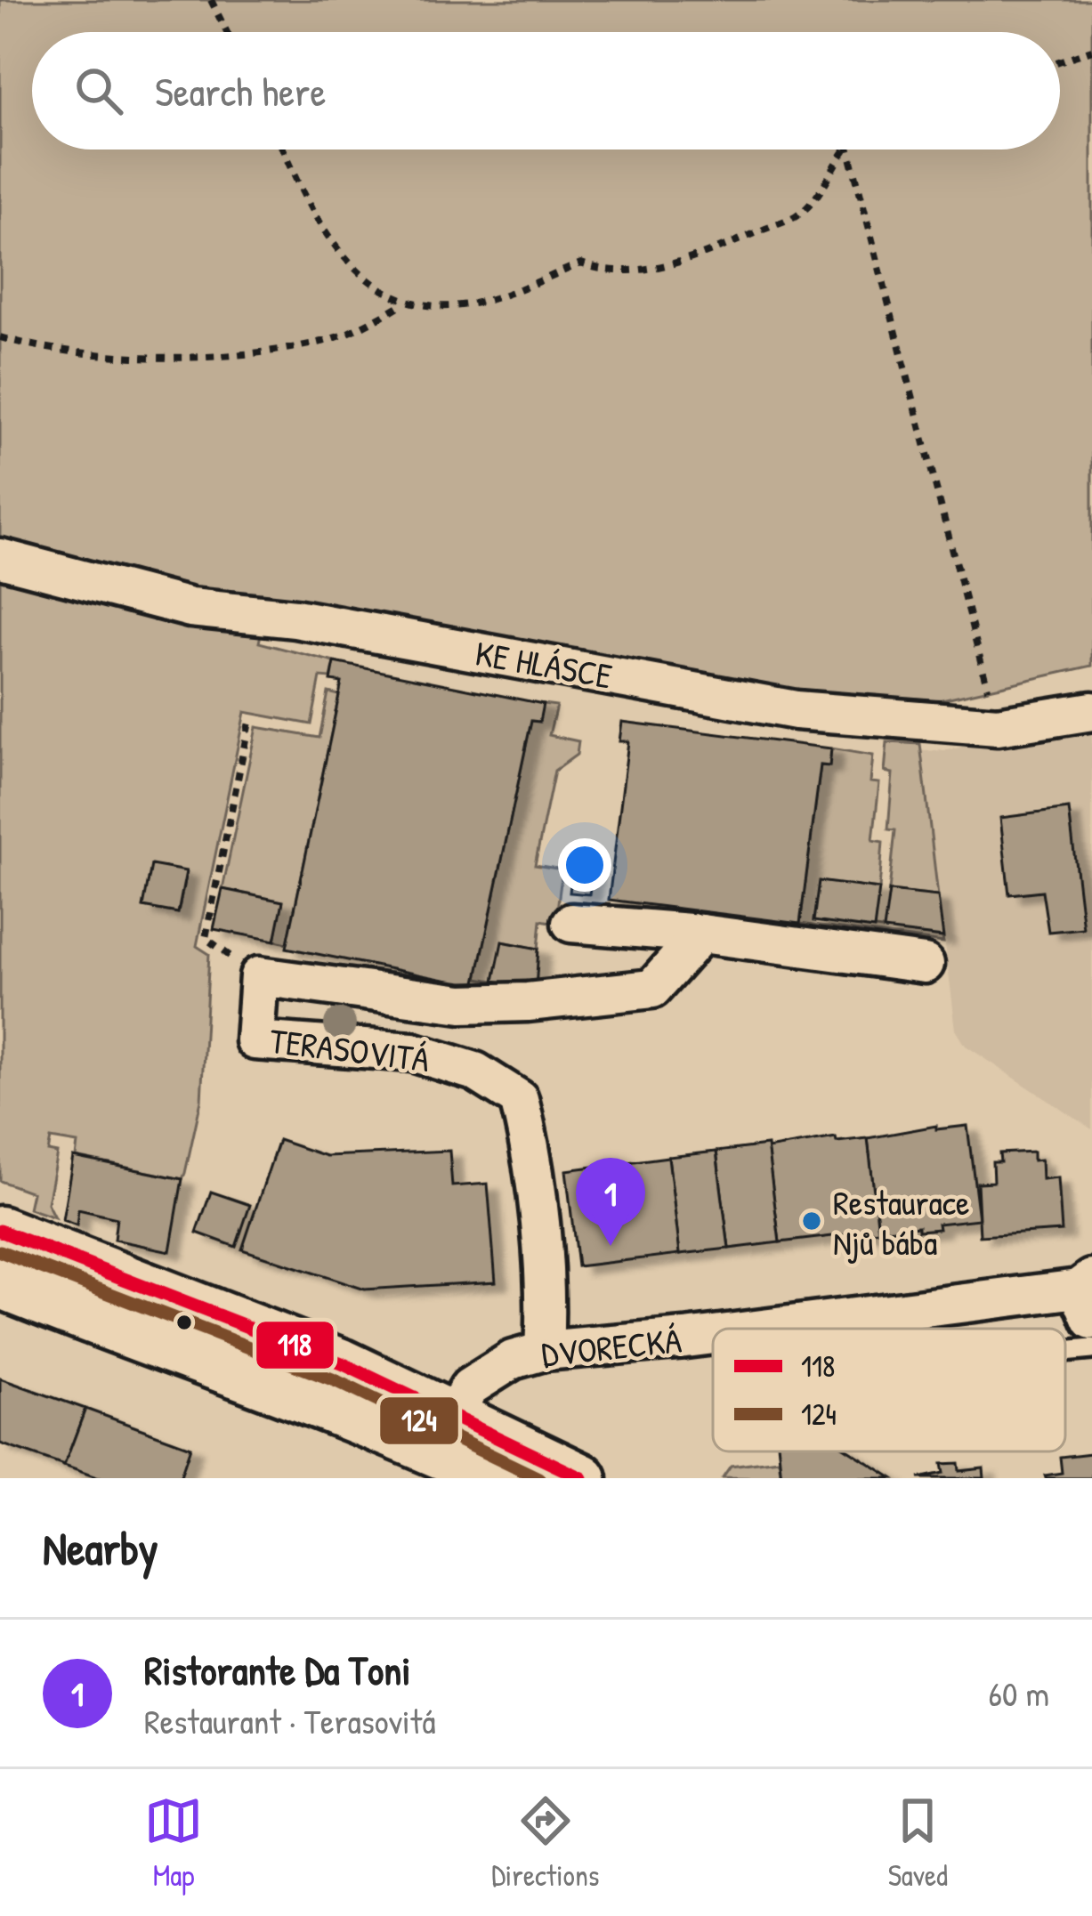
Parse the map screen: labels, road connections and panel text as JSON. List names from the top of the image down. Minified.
{"streets":{"street":["KE HLÁSCE","TERASOVITÁ","DVORECKÁ"]},"crossings":[["TERASOVITÁ","DVORECKÁ"]],"places":["Restaurace Njů bába"],"lines":["transit line 118","transit line 124"],"legend":["118","124"],"page":{"search":"Search here","pins":"1","heading":"Nearby","list":[{"mark":"1","name":"Ristorante Da Toni","note":"Restaurant · Terasovitá","value":"60 m"}],"nav":["Map","Directions","Saved"]}}
